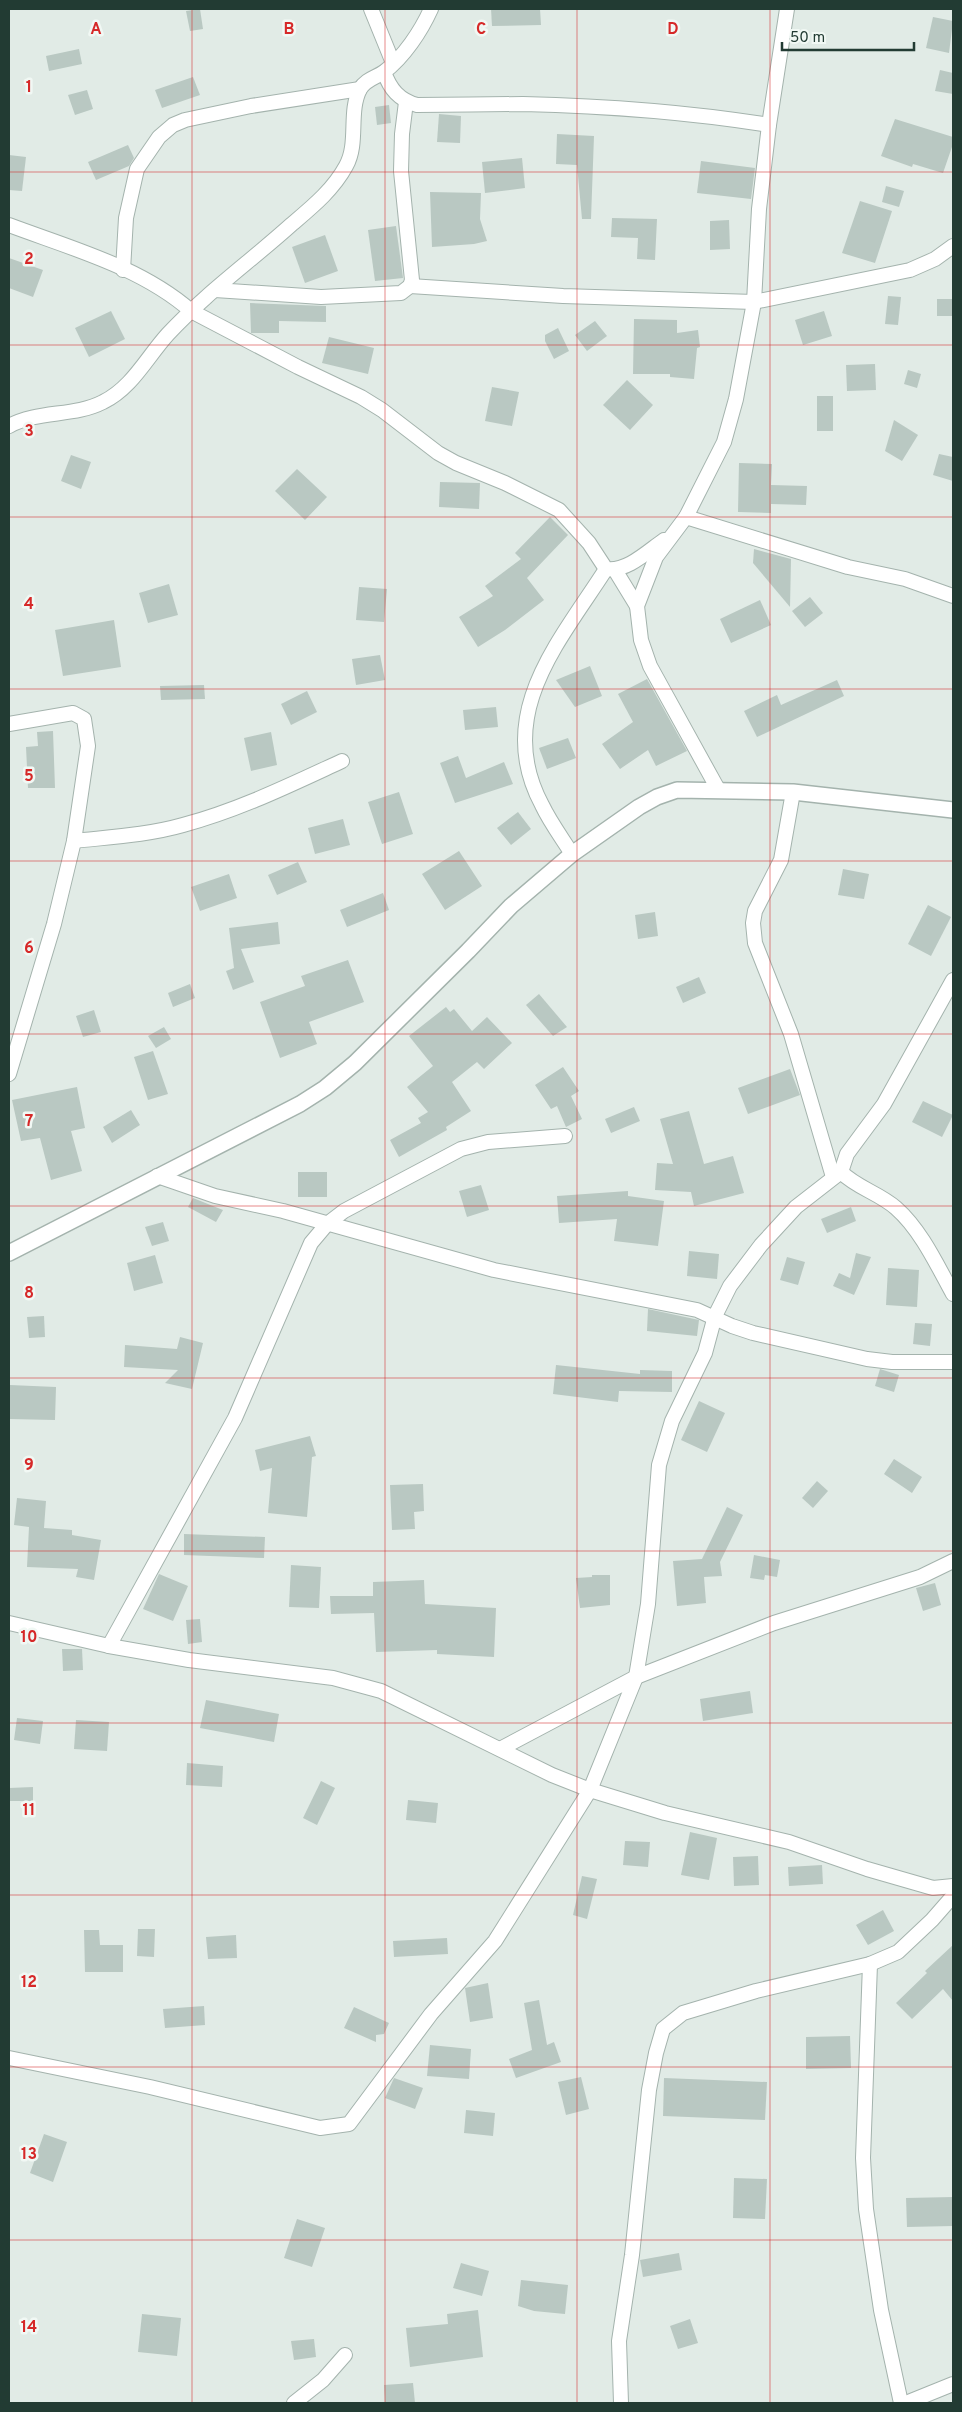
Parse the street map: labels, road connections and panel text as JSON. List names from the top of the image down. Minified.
{"scale_bar":"50 m","grid":{"columns":["A","B","C","D"],"rows":["1","2","3","4","5","6","7","8","9","10","11","12","13","14"]}}
